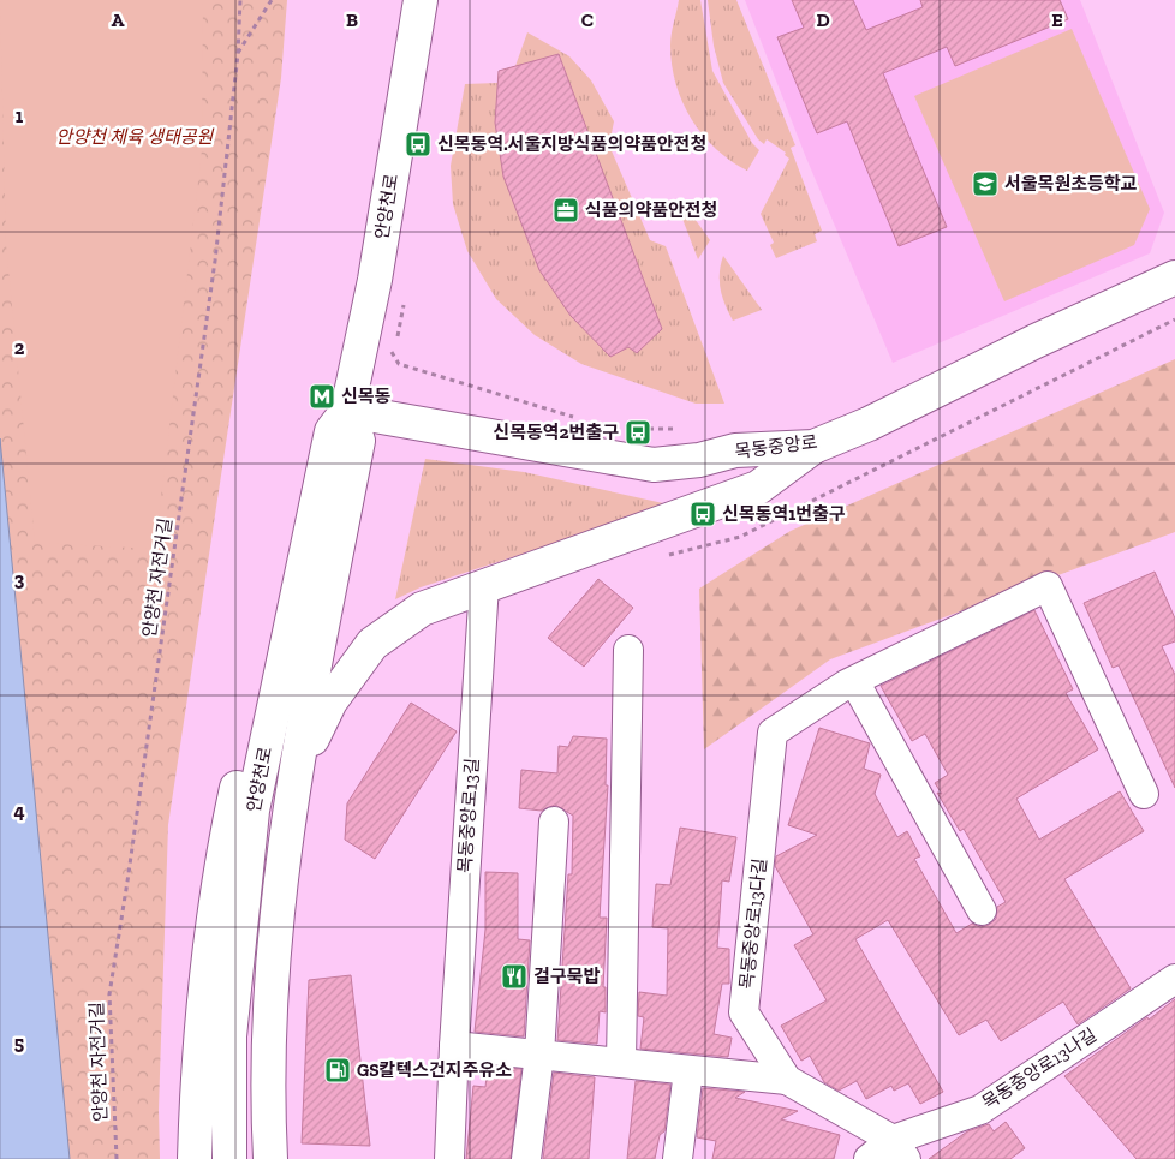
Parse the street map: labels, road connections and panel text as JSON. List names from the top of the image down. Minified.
{"streets":{"main road":["안양천로","목동중앙로"],"street":["목동중앙로13길","목동중앙로13다길","목동중앙로13나길"],"path":["안양천 자전거길"]},"crossings":[["안양천로","목동중앙로"],["목동중앙로13다길","목동중앙로13나길"]],"parks":["안양천 체육 생태공원"],"places":{"bus stop":["신목동역.서울지방식품의약품안전청","신목동역2번출구","신목동역1번출구"],"school or university":["서울목원초등학교"],"office":["식품의약품안전청"],"metro station":["신목동"],"restaurant":["걸구묵밥"],"fuel station":["GS칼텍스건지주유소"]},"grid":{"columns":["A","B","C","D","E"],"rows":["1","2","3","4","5"]}}
